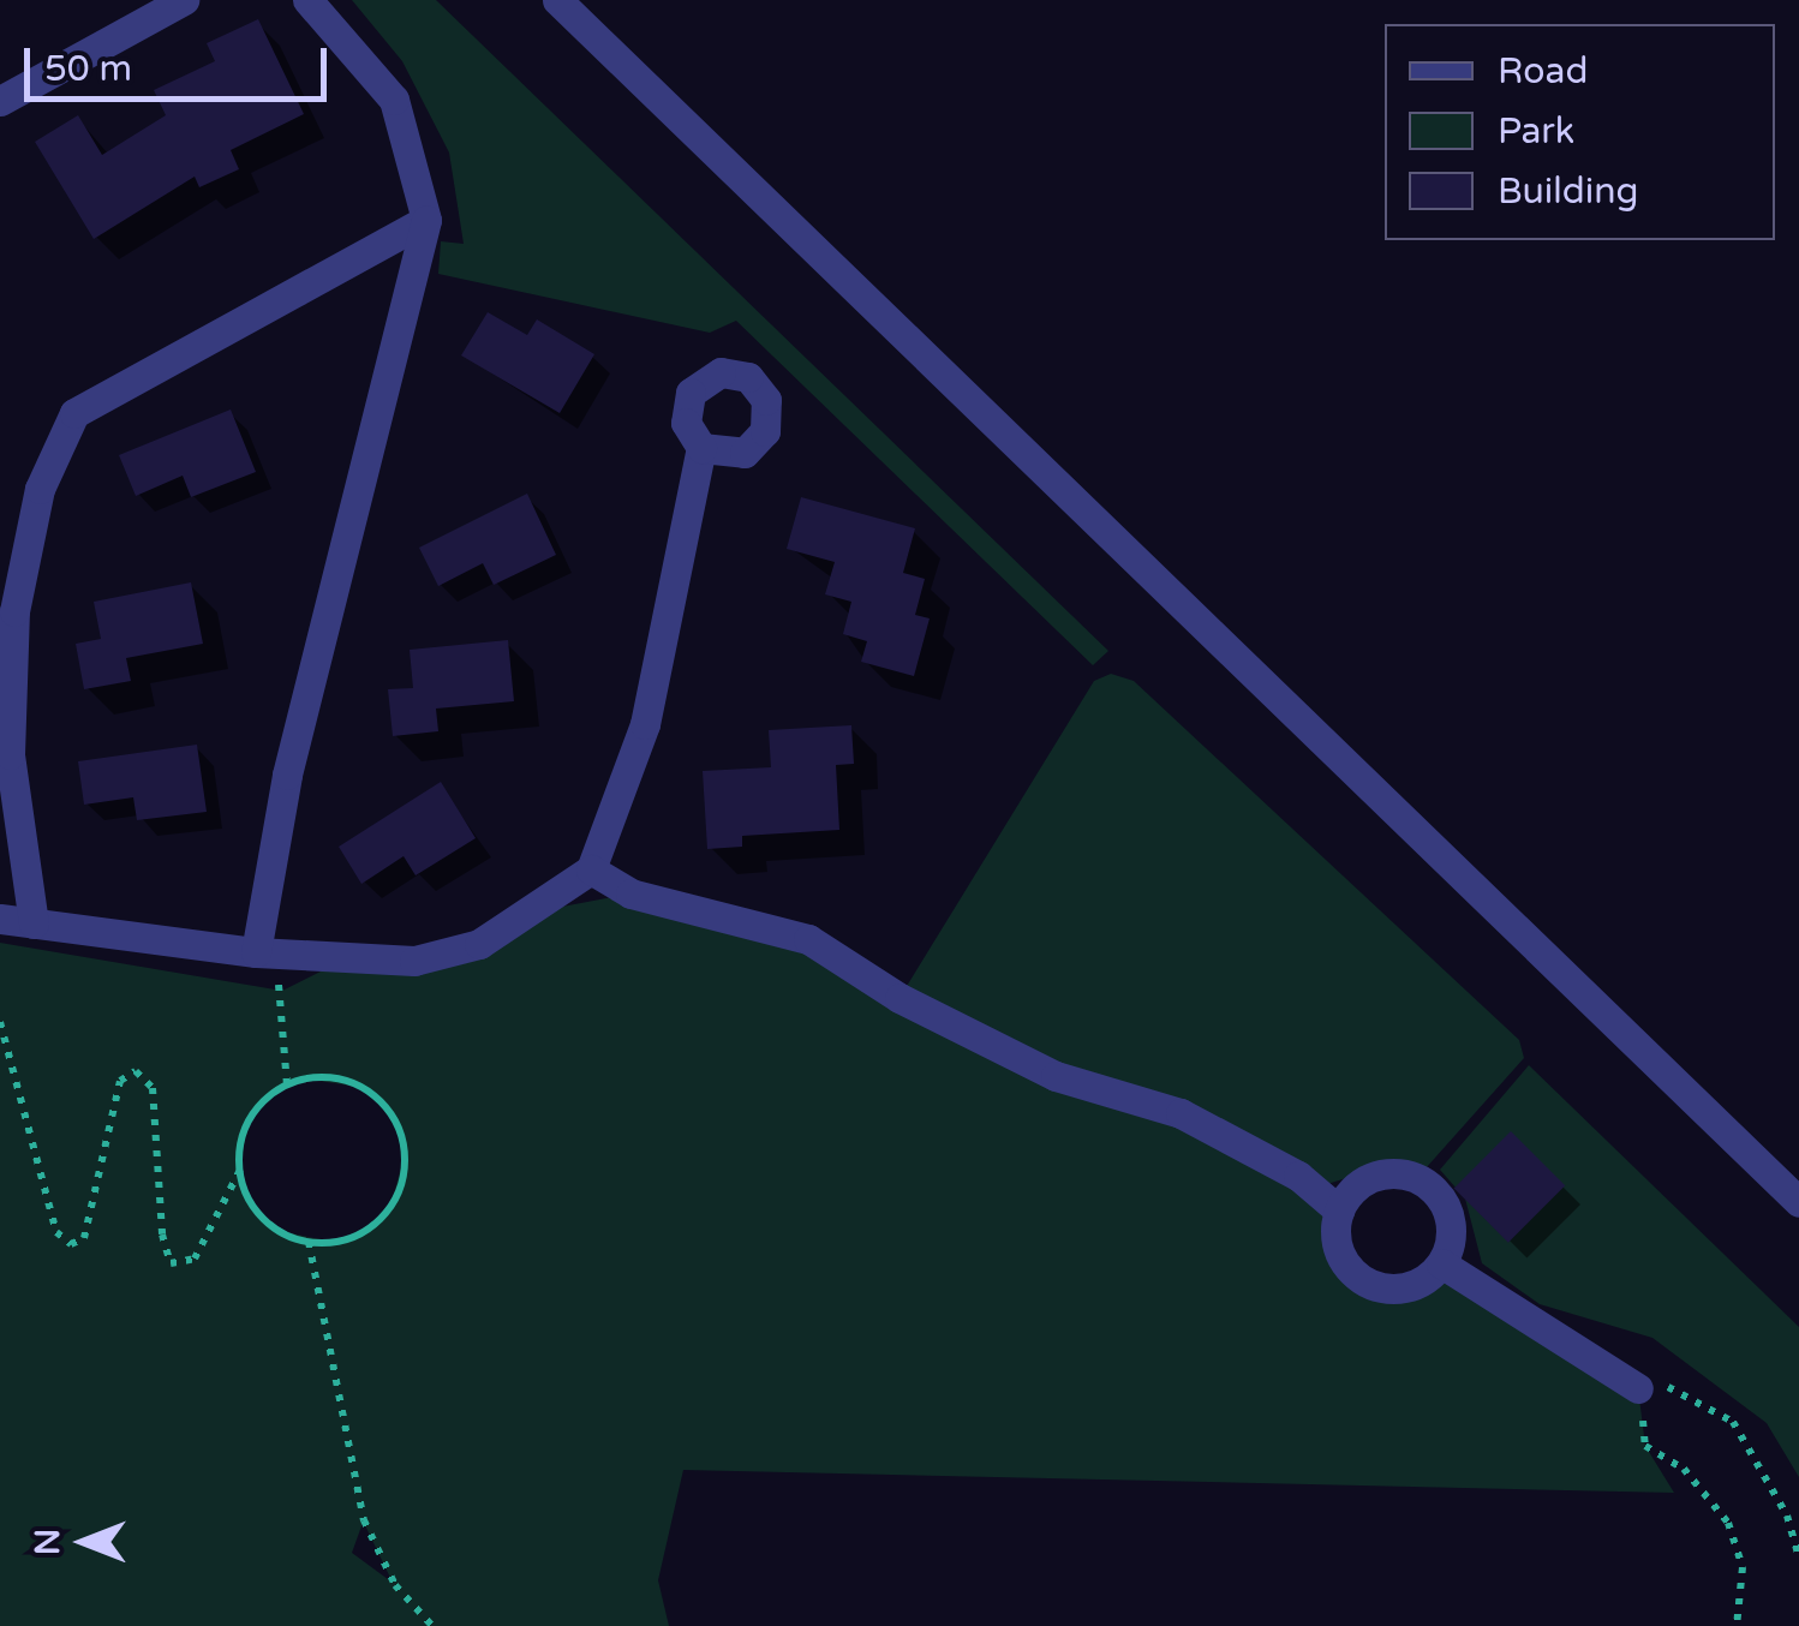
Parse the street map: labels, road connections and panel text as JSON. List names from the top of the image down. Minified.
{"legend":["Road","Park","Building"],"scale_bar":"50 m","north":"left"}
